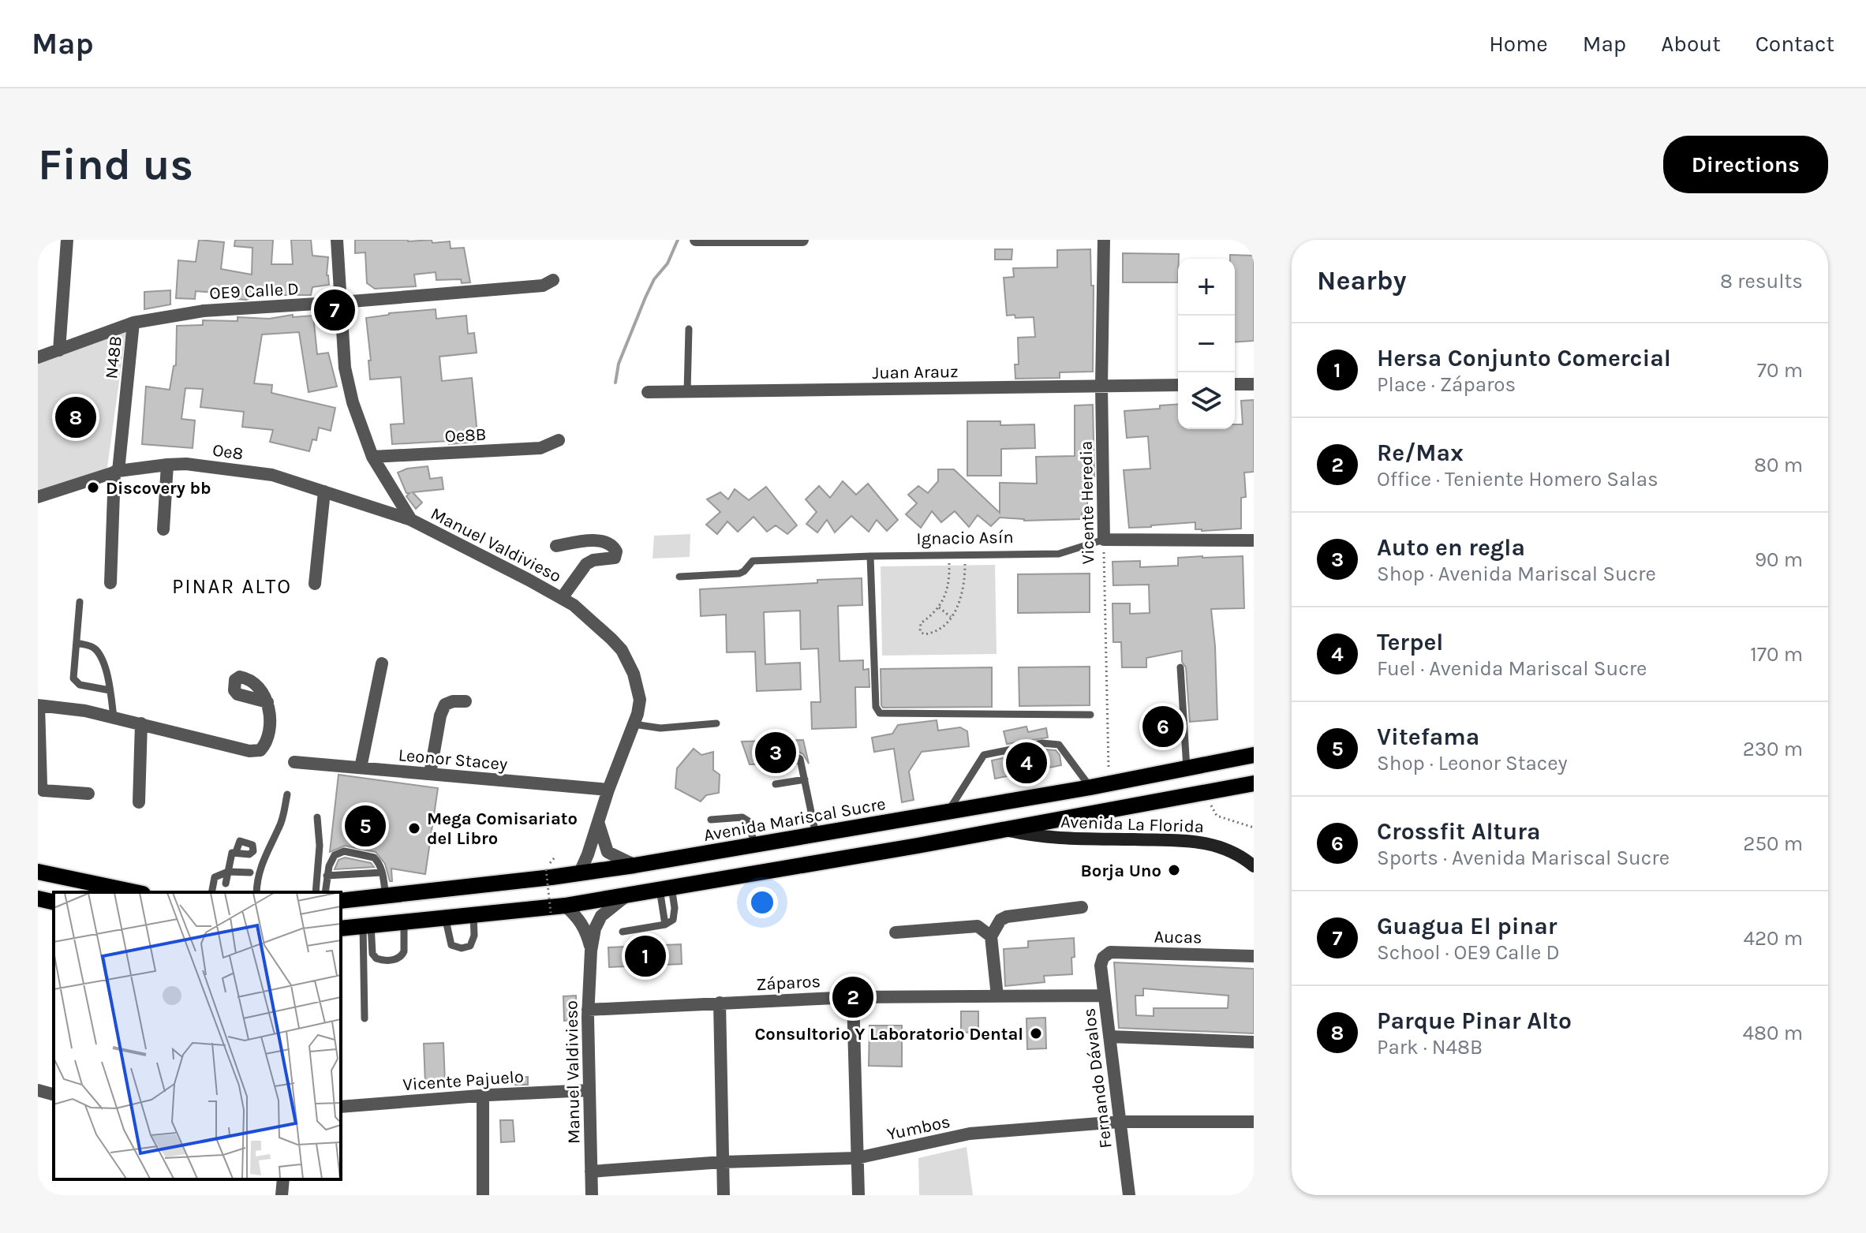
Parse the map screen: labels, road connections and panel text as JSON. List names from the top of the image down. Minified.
{"streets":{"main road":["Avenida Mariscal Sucre","Avenida La Florida"],"street":["OE9 Calle D","N48B","Juan Arauz","Oe8B","Oe8","Vicente Heredia","Ignacio Asín","Manuel Valdivieso","Leonor Stacey","Aucas","Záparos","Fernando Dávalos","Vicente Pajuelo","Yumbos"]},"crossings":[["OE9 Calle D","N48B"],["OE9 Calle D","Manuel Valdivieso"],["N48B","Oe8"],["Juan Arauz","Vicente Heredia"],["Oe8B","Manuel Valdivieso"],["Oe8","Manuel Valdivieso"],["Vicente Heredia","Ignacio Asín"],["Manuel Valdivieso","Leonor Stacey"],["Manuel Valdivieso","Avenida Mariscal Sucre"],["Manuel Valdivieso","Záparos"],["Manuel Valdivieso","Vicente Pajuelo"],["Manuel Valdivieso","Yumbos"],["Aucas","Fernando Dávalos"],["Záparos","Fernando Dávalos"],["Fernando Dávalos","Yumbos"]],"districts":["PINAR ALTO"],"places":["Discovery bb","Mega Comisariato del Libro","Borja Uno","Consultorio Y Laboratorio Dental"],"page":{"header":"Map","nav":["Home","Map","About","Contact"],"buttons":"Directions","title":"Find us","heading":["Nearby","8 results"],"map_buttons":["+","−"],"pins":["7","8","6","3","4","5","1","2"],"list":[{"mark":"1","name":"Hersa Conjunto Comercial","note":"Place · Záparos","value":"70 m"},{"mark":"2","name":"Re/Max","note":"Office · Teniente Homero Salas","value":"80 m"},{"mark":"3","name":"Auto en regla","note":"Shop · Avenida Mariscal Sucre","value":"90 m"},{"mark":"4","name":"Terpel","note":"Fuel · Avenida Mariscal Sucre","value":"170 m"},{"mark":"5","name":"Vitefama","note":"Shop · Leonor Stacey","value":"230 m"},{"mark":"6","name":"Crossfit Altura","note":"Sports · Avenida Mariscal Sucre","value":"250 m"},{"mark":"7","name":"Guagua El pinar","note":"School · OE9 Calle D","value":"420 m"},{"mark":"8","name":"Parque Pinar Alto","note":"Park · N48B","value":"480 m"}]}}
